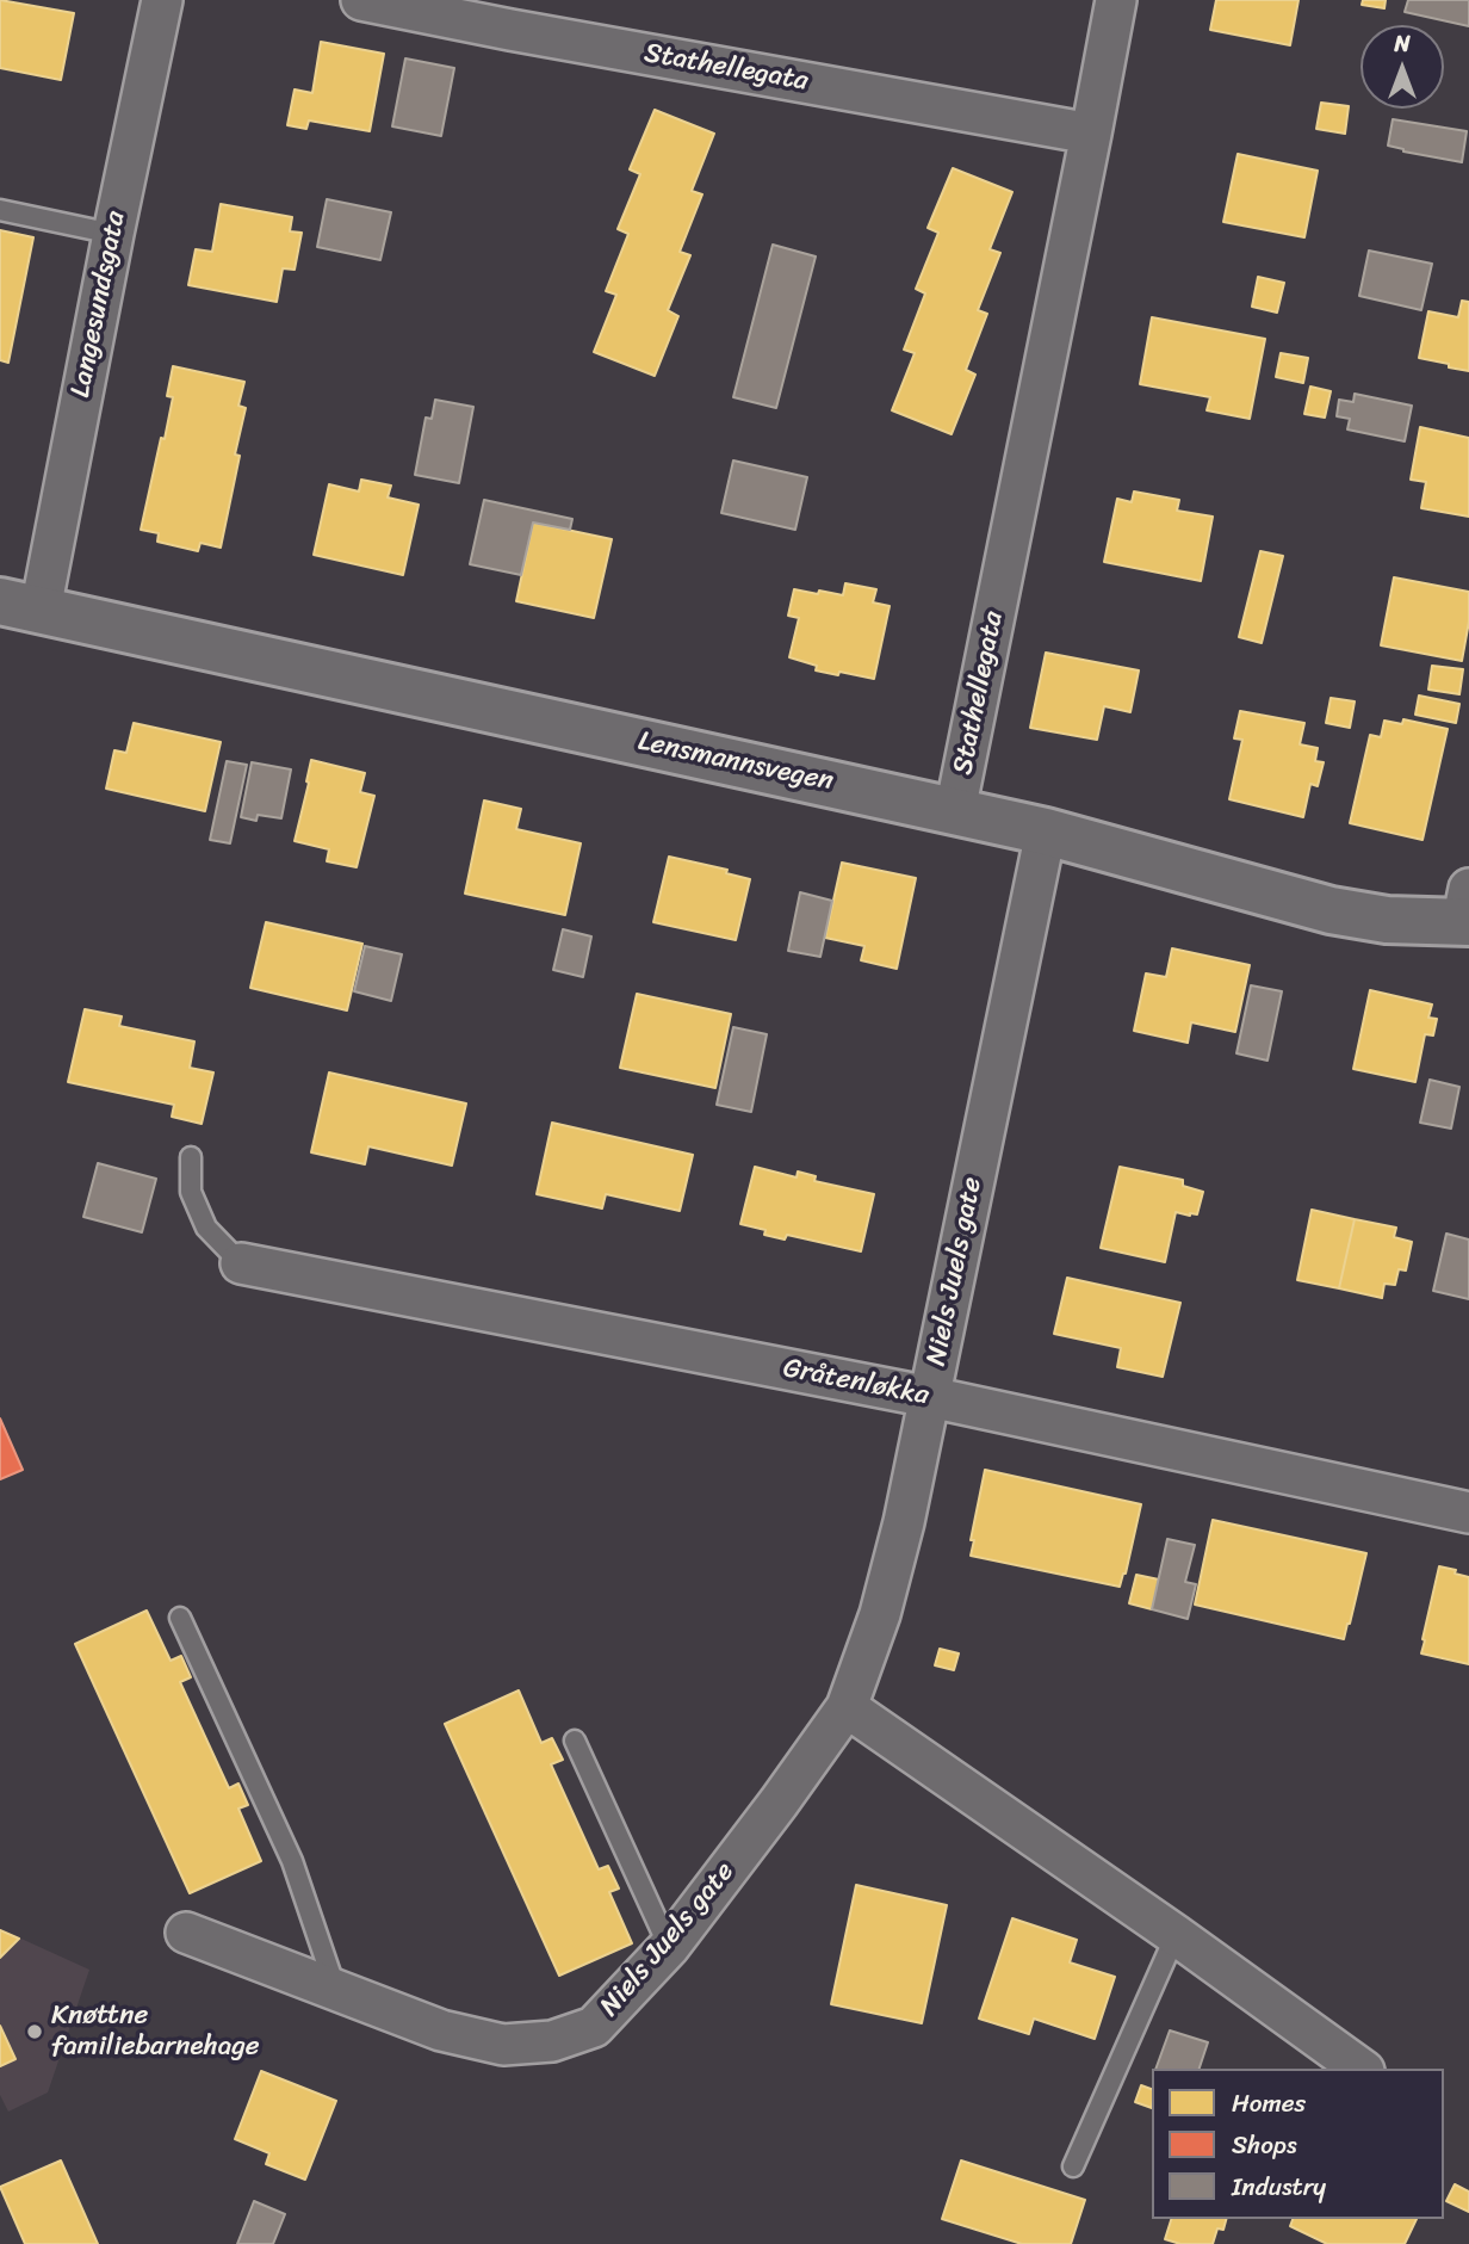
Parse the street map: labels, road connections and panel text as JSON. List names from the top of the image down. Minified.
{"streets":{"street":["Stathellegata","Langesundsgata","Lensmannsvegen","Niels Juels gate","Gråtenløkka"]},"crossings":[["Stathellegata","Lensmannsvegen"],["Langesundsgata","Lensmannsvegen"],["Lensmannsvegen","Niels Juels gate"],["Niels Juels gate","Gråtenløkka"]],"places":["Knøttne familiebarnehage"],"legend":["Homes","Shops","Industry"],"north":"top"}
